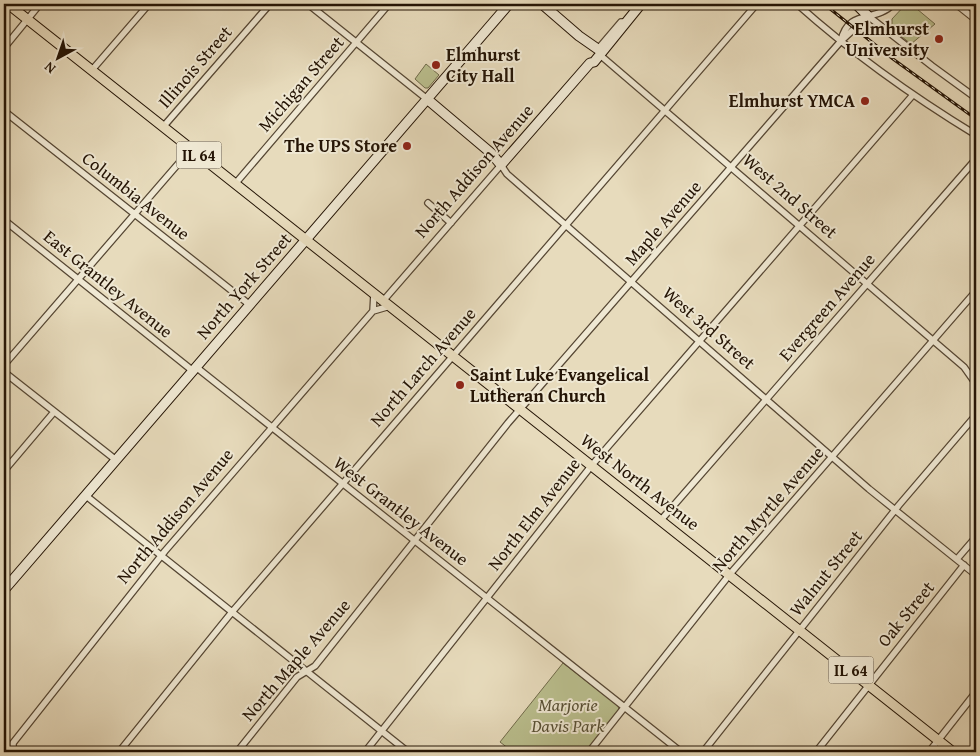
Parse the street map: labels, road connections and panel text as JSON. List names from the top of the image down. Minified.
{"streets":{"main road":["IL 64","North Addison Avenue","West 2nd Street","North York Street","West 3rd Street","West North Avenue"],"street":["Illinois Street","Michigan Street","Columbia Avenue","Maple Avenue","East Grantley Avenue","Evergreen Avenue","North Larch Avenue","North Myrtle Avenue","West Grantley Avenue","North Elm Avenue","Walnut Street","Oak Street","North Maple Avenue"]},"crossings":[["Illinois Street","IL 64"],["Michigan Street","IL 64"],["IL 64","North York Street"],["IL 64","West North Avenue"],["North Addison Avenue","West 2nd Street"],["North Addison Avenue","West 3rd Street"],["North Addison Avenue","West North Avenue"],["North Addison Avenue","West Grantley Avenue"],["Columbia Avenue","North York Street"],["West 2nd Street","Maple Avenue"],["West 2nd Street","Evergreen Avenue"],["West 2nd Street","North Larch Avenue"],["West 2nd Street","North Myrtle Avenue"],["West 2nd Street","North Elm Avenue"],["Maple Avenue","West 3rd Street"],["Maple Avenue","West North Avenue"],["Maple Avenue","North Maple Avenue"],["East Grantley Avenue","North York Street"],["East Grantley Avenue","West Grantley Avenue"],["North York Street","West 3rd Street"],["North York Street","West North Avenue"],["North York Street","West Grantley Avenue"],["Evergreen Avenue","West 3rd Street"],["Evergreen Avenue","West North Avenue"],["West 3rd Street","North Larch Avenue"],["West 3rd Street","North Myrtle Avenue"],["West 3rd Street","North Elm Avenue"],["West 3rd Street","Walnut Street"],["West 3rd Street","Oak Street"],["North Larch Avenue","West North Avenue"],["North Larch Avenue","West Grantley Avenue"],["West North Avenue","North Myrtle Avenue"],["West North Avenue","North Elm Avenue"],["West North Avenue","Walnut Street"],["West North Avenue","Oak Street"],["North Myrtle Avenue","West Grantley Avenue"],["West Grantley Avenue","North Elm Avenue"],["West Grantley Avenue","North Maple Avenue"]],"parks":["Marjorie Davis Park"],"places":["Elmhurst University","Elmhurst City Hall","Elmhurst YMCA","The UPS Store","Saint Luke Evangelical Lutheran Church"],"north":"bottom left"}
